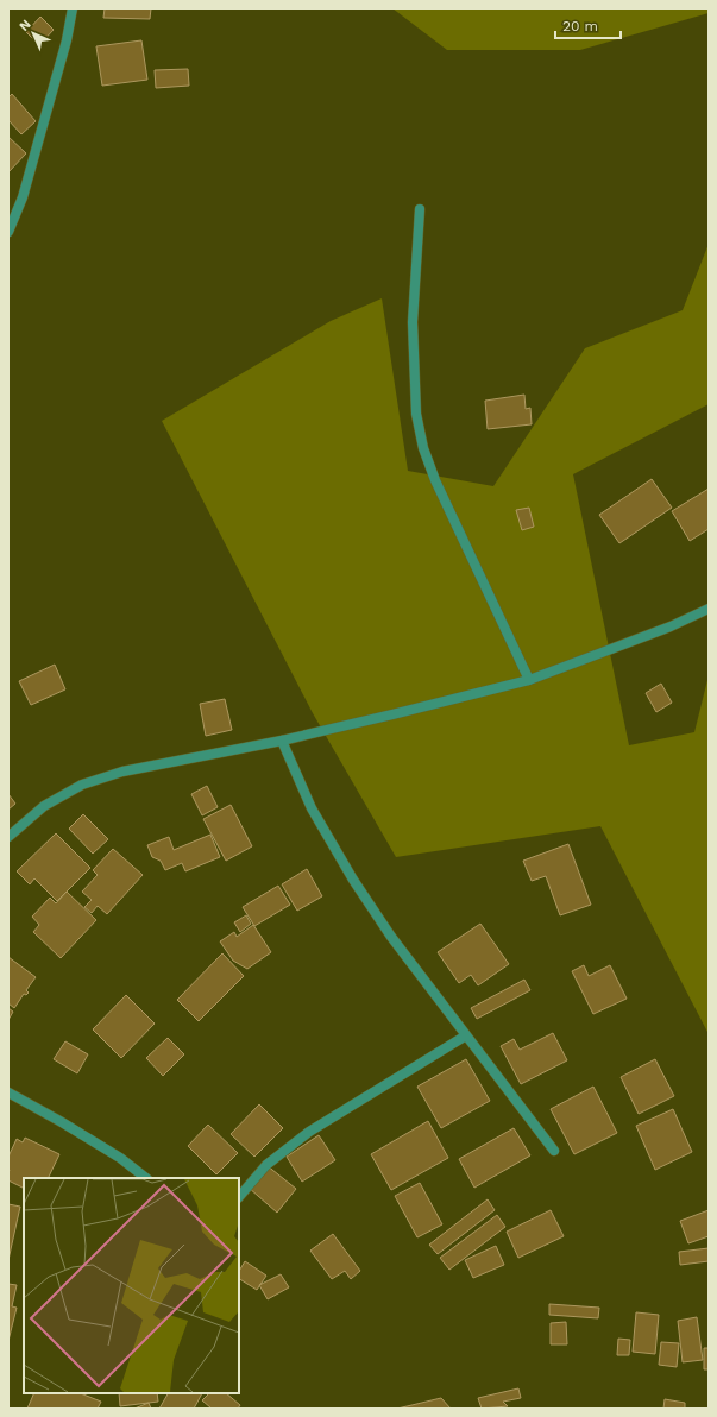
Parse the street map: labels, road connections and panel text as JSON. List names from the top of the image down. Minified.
{"scale_bar":"20 m","north":"top left"}
